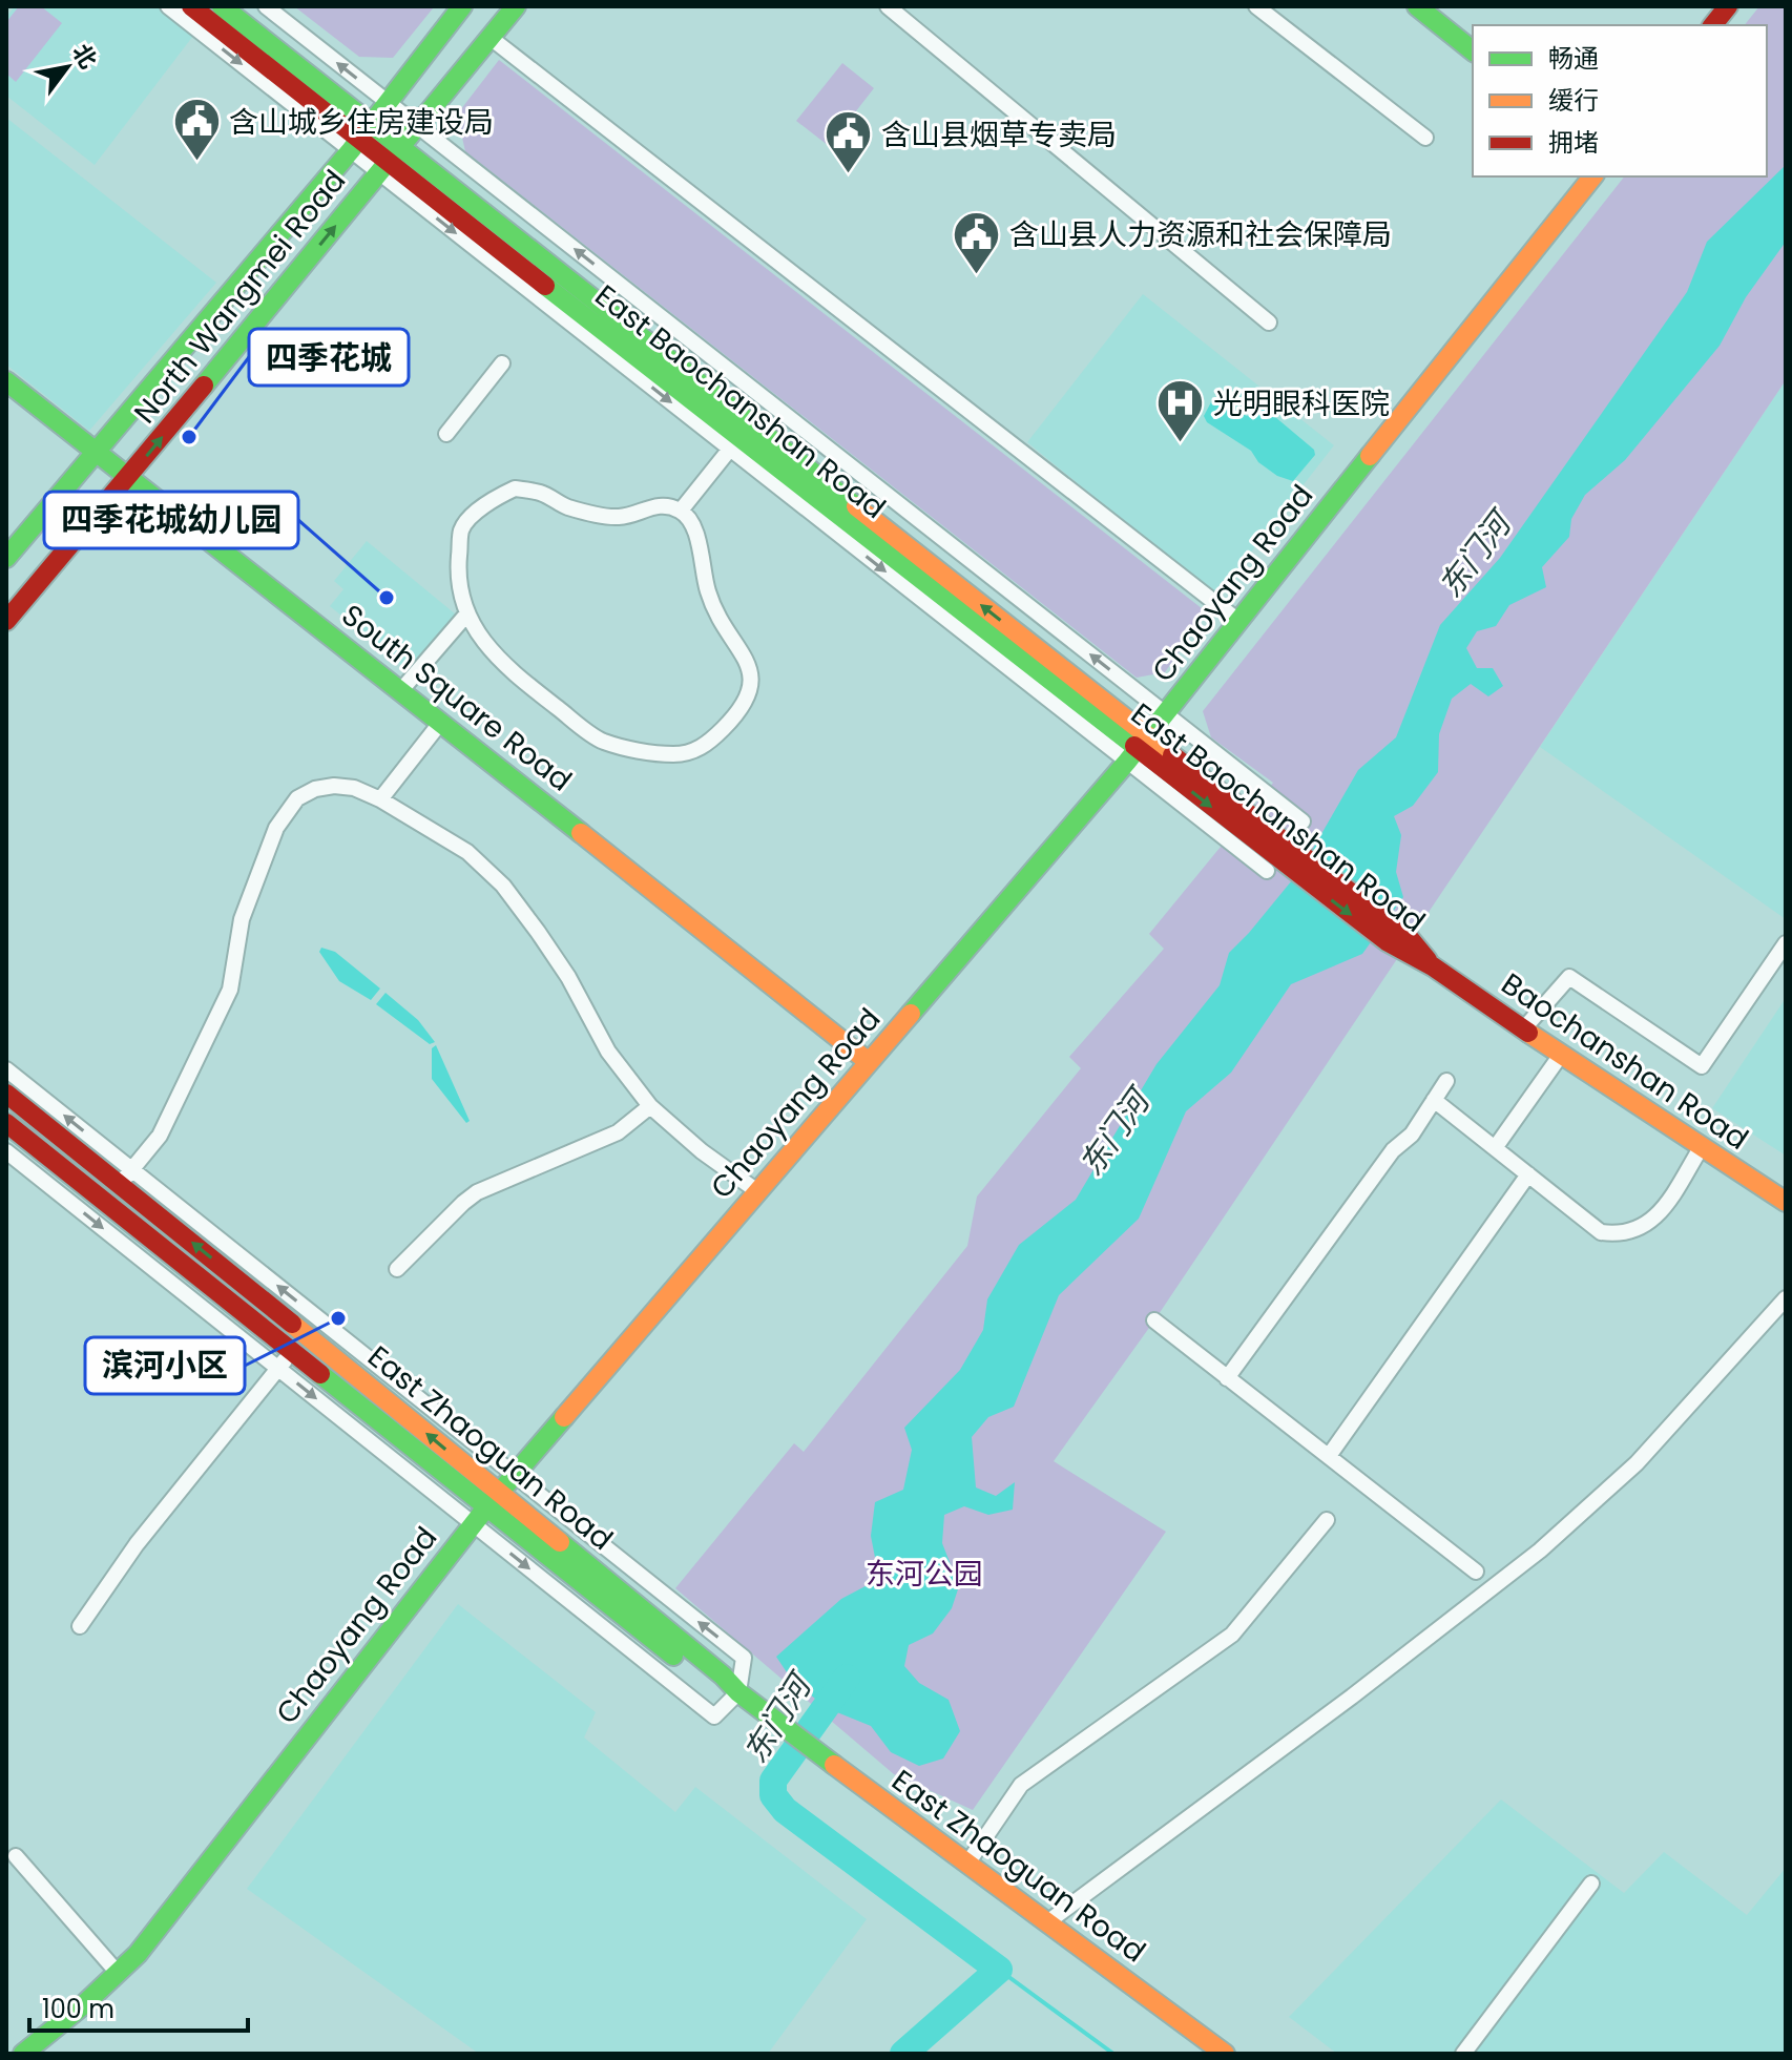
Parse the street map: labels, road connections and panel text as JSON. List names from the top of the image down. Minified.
{"streets":{"main road":["North Wangmei Road","East Baochanshan Road","Chaoyang Road","South Square Road","Baochanshan Road","East Zhaoguan Road"]},"crossings":[["North Wangmei Road","East Baochanshan Road"],["North Wangmei Road","South Square Road"],["East Baochanshan Road","Chaoyang Road"],["East Baochanshan Road","Baochanshan Road"],["Chaoyang Road","South Square Road"],["Chaoyang Road","East Zhaoguan Road"]],"water":["东门河"],"parks":["东河公园"],"places":{"public building":["含山城乡住房建设局","含山县烟草专卖局","含山县人力资源和社会保障局"],"other":["四季花城","四季花城幼儿园","滨河小区"],"hospital":["光明眼科医院"]},"legend":["畅通","缓行","拥堵"],"scale_bar":"100 m","north":"top right"}
